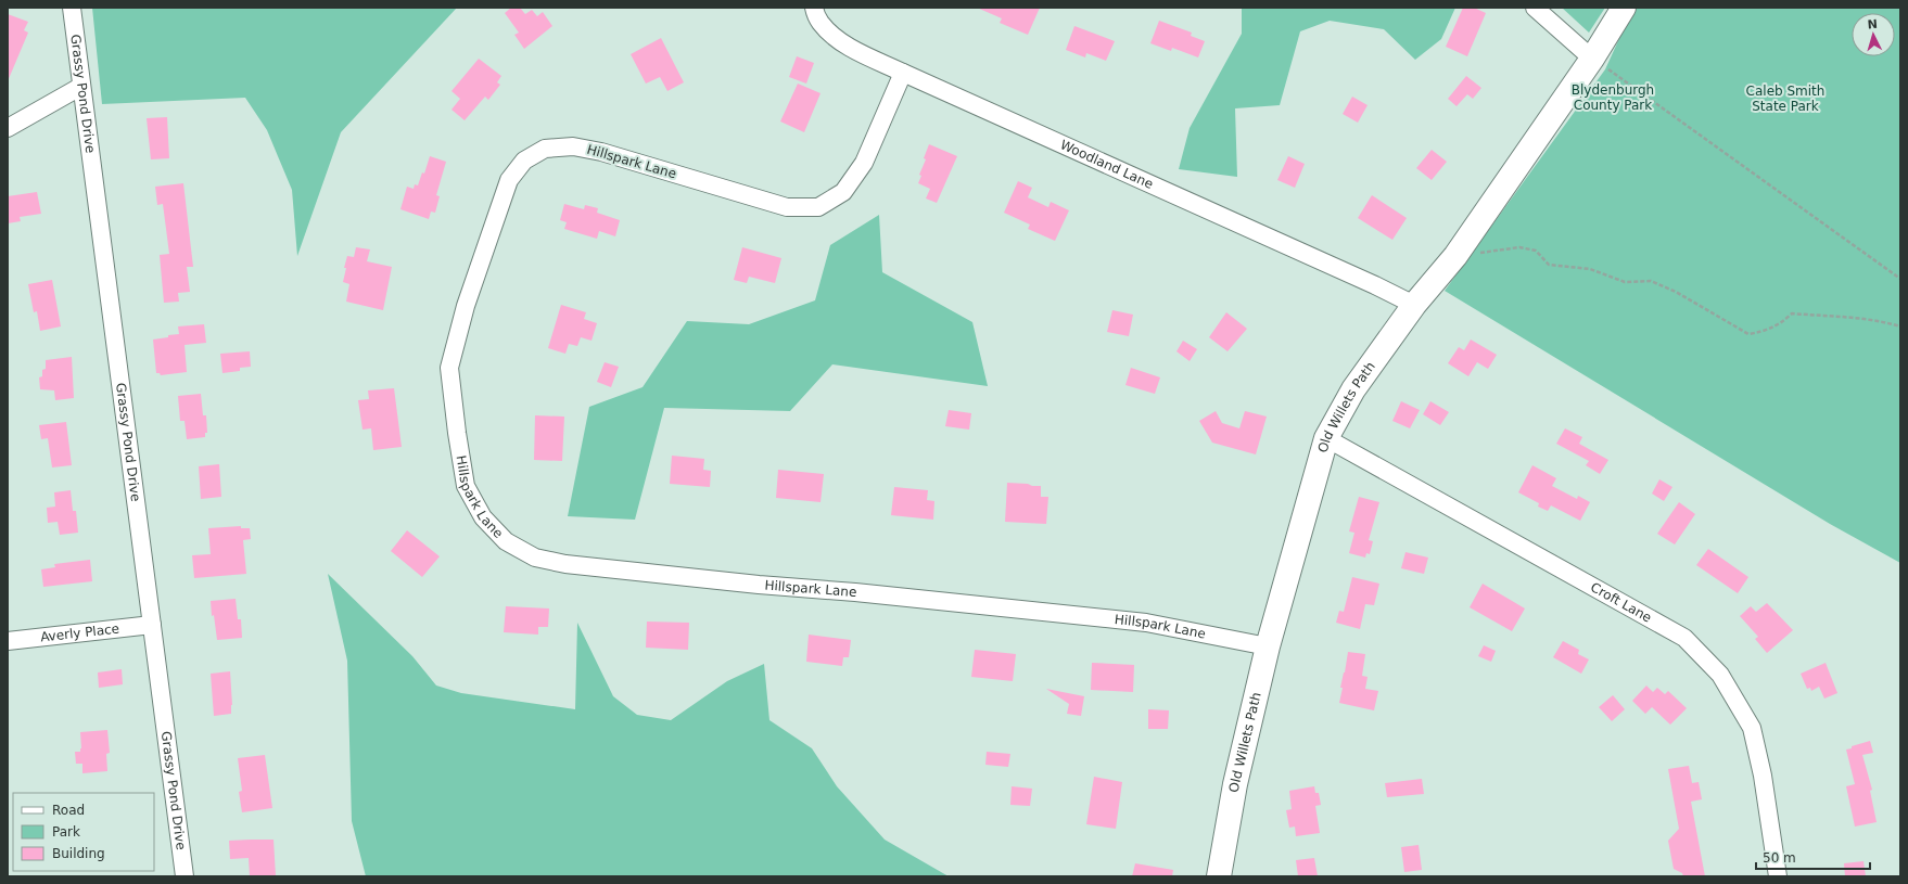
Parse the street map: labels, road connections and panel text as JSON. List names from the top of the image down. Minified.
{"streets":{"main road":["Old Willets Path"],"street":["Grassy Pond Drive","Hillspark Lane","Woodland Lane","Croft Lane","Averly Place"]},"crossings":[["Grassy Pond Drive","Averly Place"],["Hillspark Lane","Woodland Lane"],["Hillspark Lane","Old Willets Path"],["Woodland Lane","Old Willets Path"],["Old Willets Path","Croft Lane"]],"parks":["Blydenburgh County Park","Caleb Smith State Park"],"legend":["Road","Park","Building"],"scale_bar":"50 m","north":"top"}
